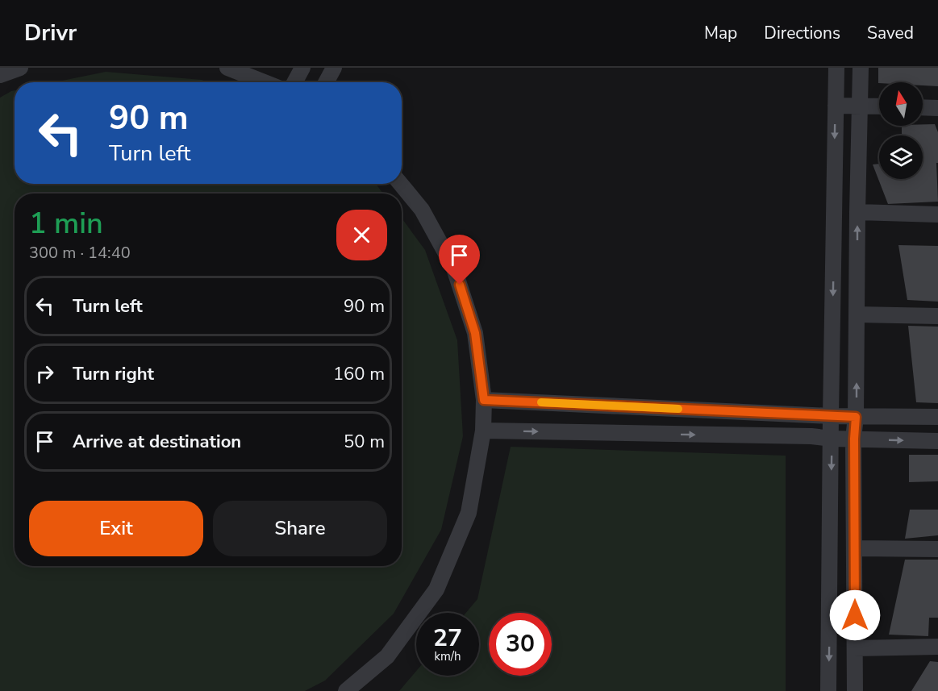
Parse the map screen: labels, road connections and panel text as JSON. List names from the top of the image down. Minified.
{"north":"top","page":{"header":"Drivr","nav":["Map","Directions","Saved"],"turn":["90 m","Turn left"],"heading":["1 min","300 m · 14:40"],"list":[{"name":"Turn left","value":"90 m"},{"name":"Turn right","value":"160 m"},{"name":"Arrive at destination","value":"50 m"}],"buttons":["Exit","Share"],"speed":"27 km/h","limit":"30"}}
